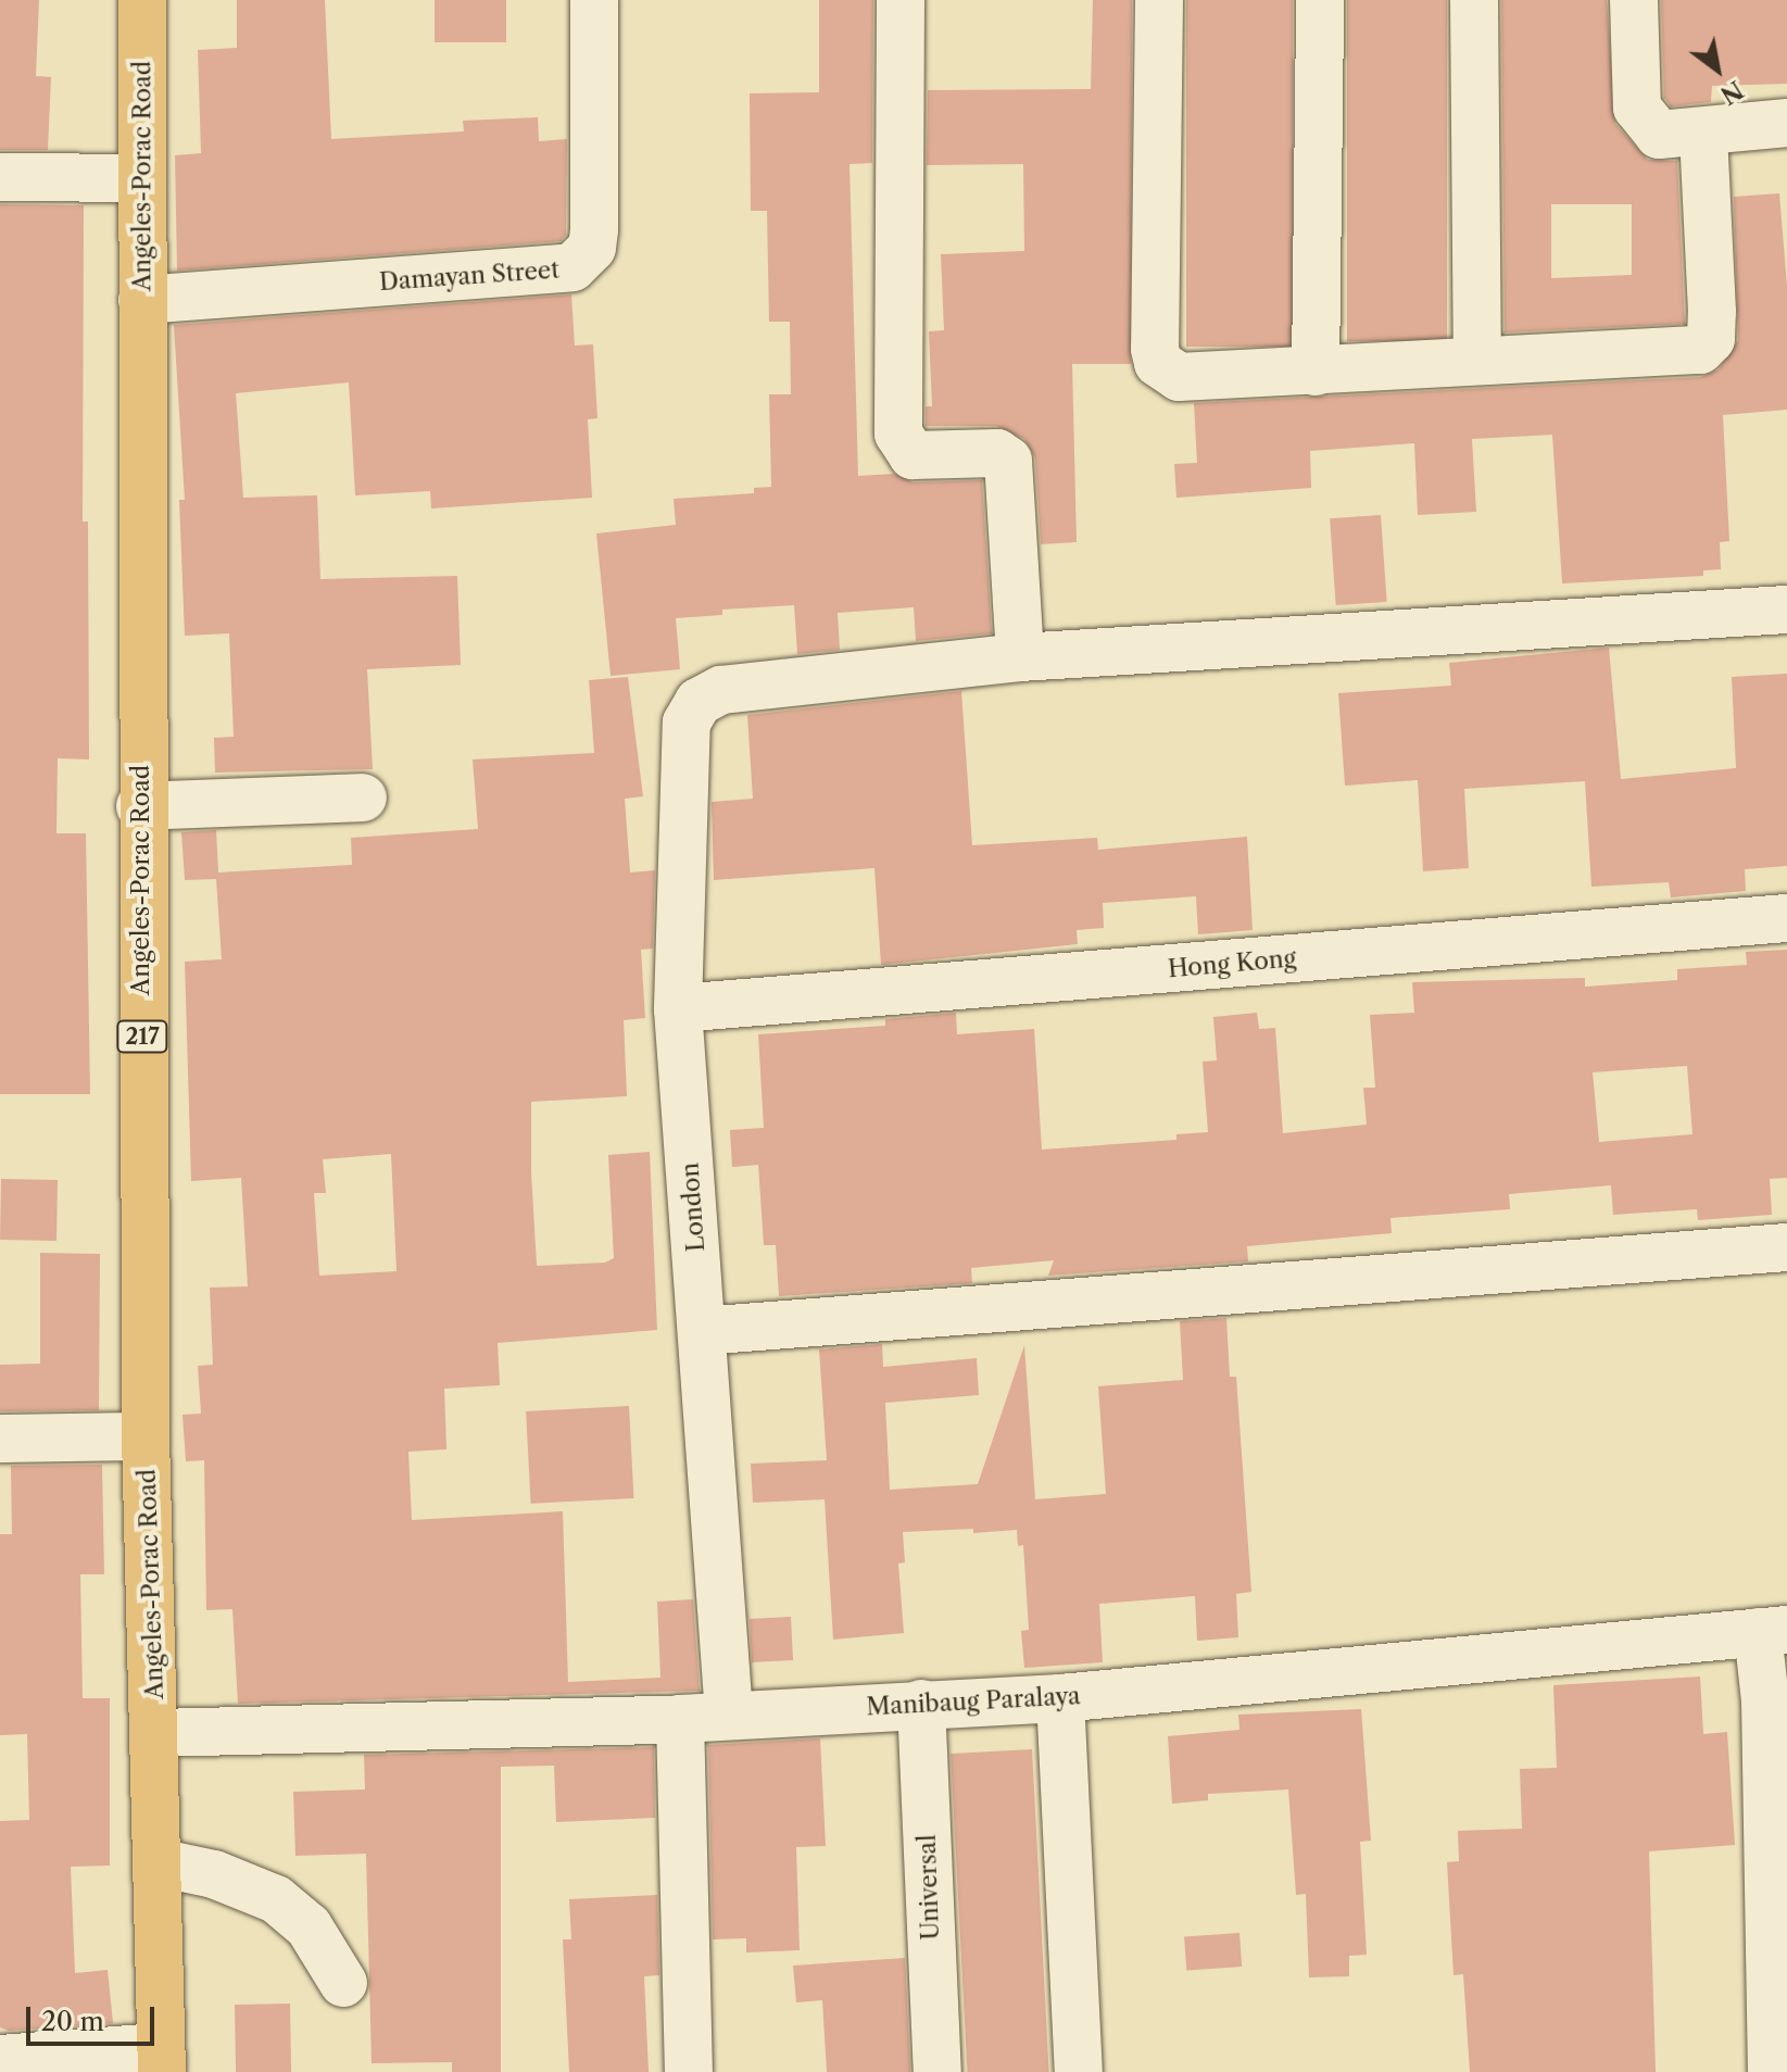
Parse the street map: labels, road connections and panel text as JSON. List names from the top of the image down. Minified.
{"streets":{"main road":["Angeles-Porac Road","217"],"street":["Damayan Street","Hong Kong","London","Manibaug Paralaya","Universal"]},"crossings":[["Angeles-Porac Road","Damayan Street"],["Angeles-Porac Road","Manibaug Paralaya"],["Hong Kong","London"],["London","Manibaug Paralaya"],["Manibaug Paralaya","Universal"]],"scale_bar":"20 m","north":"bottom right"}
